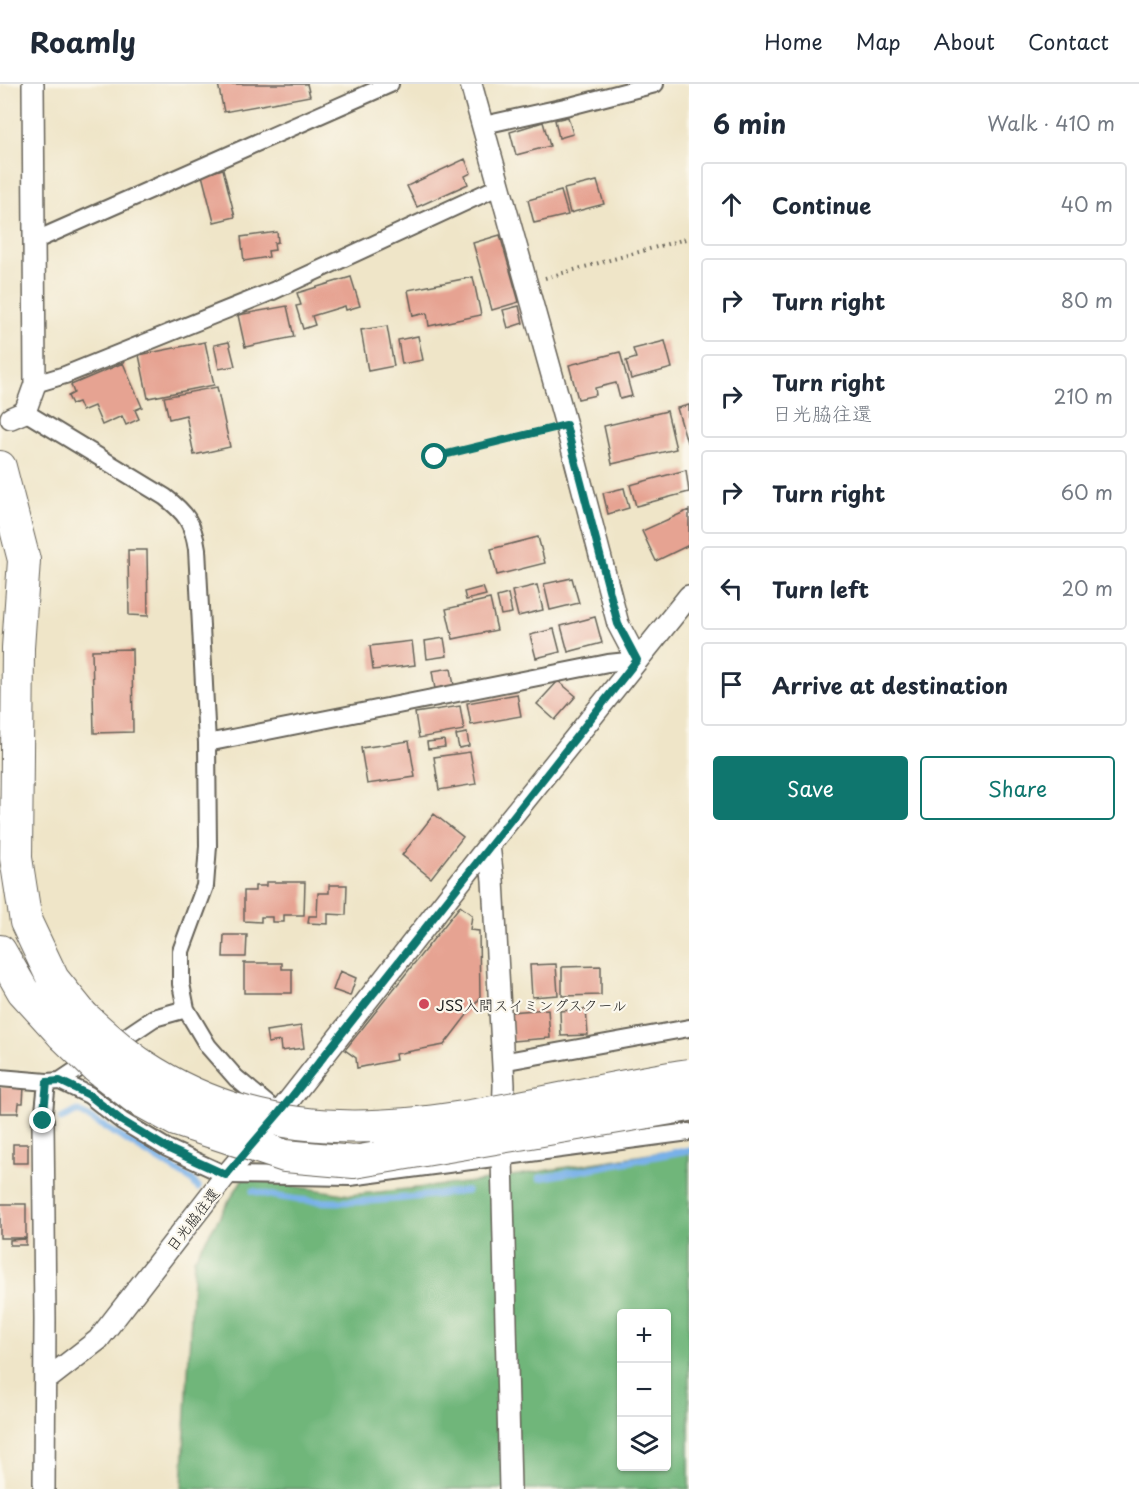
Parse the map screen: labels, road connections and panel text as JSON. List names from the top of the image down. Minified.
{"streets":{"street":["日光脇往還"]},"places":["JSS入間スイミングスクール"],"page":{"header":"Roamly","nav":["Home","Map","About","Contact"],"heading":["6 min","Walk · 410 m"],"list":[["Continue","40 m"],["Turn right","80 m"],["Turn right","日光脇往還","210 m"],["Turn right","60 m"],["Turn left","20 m"],"Arrive at destination"],"buttons":["Save","Share"],"map_buttons":["+","−"]}}
